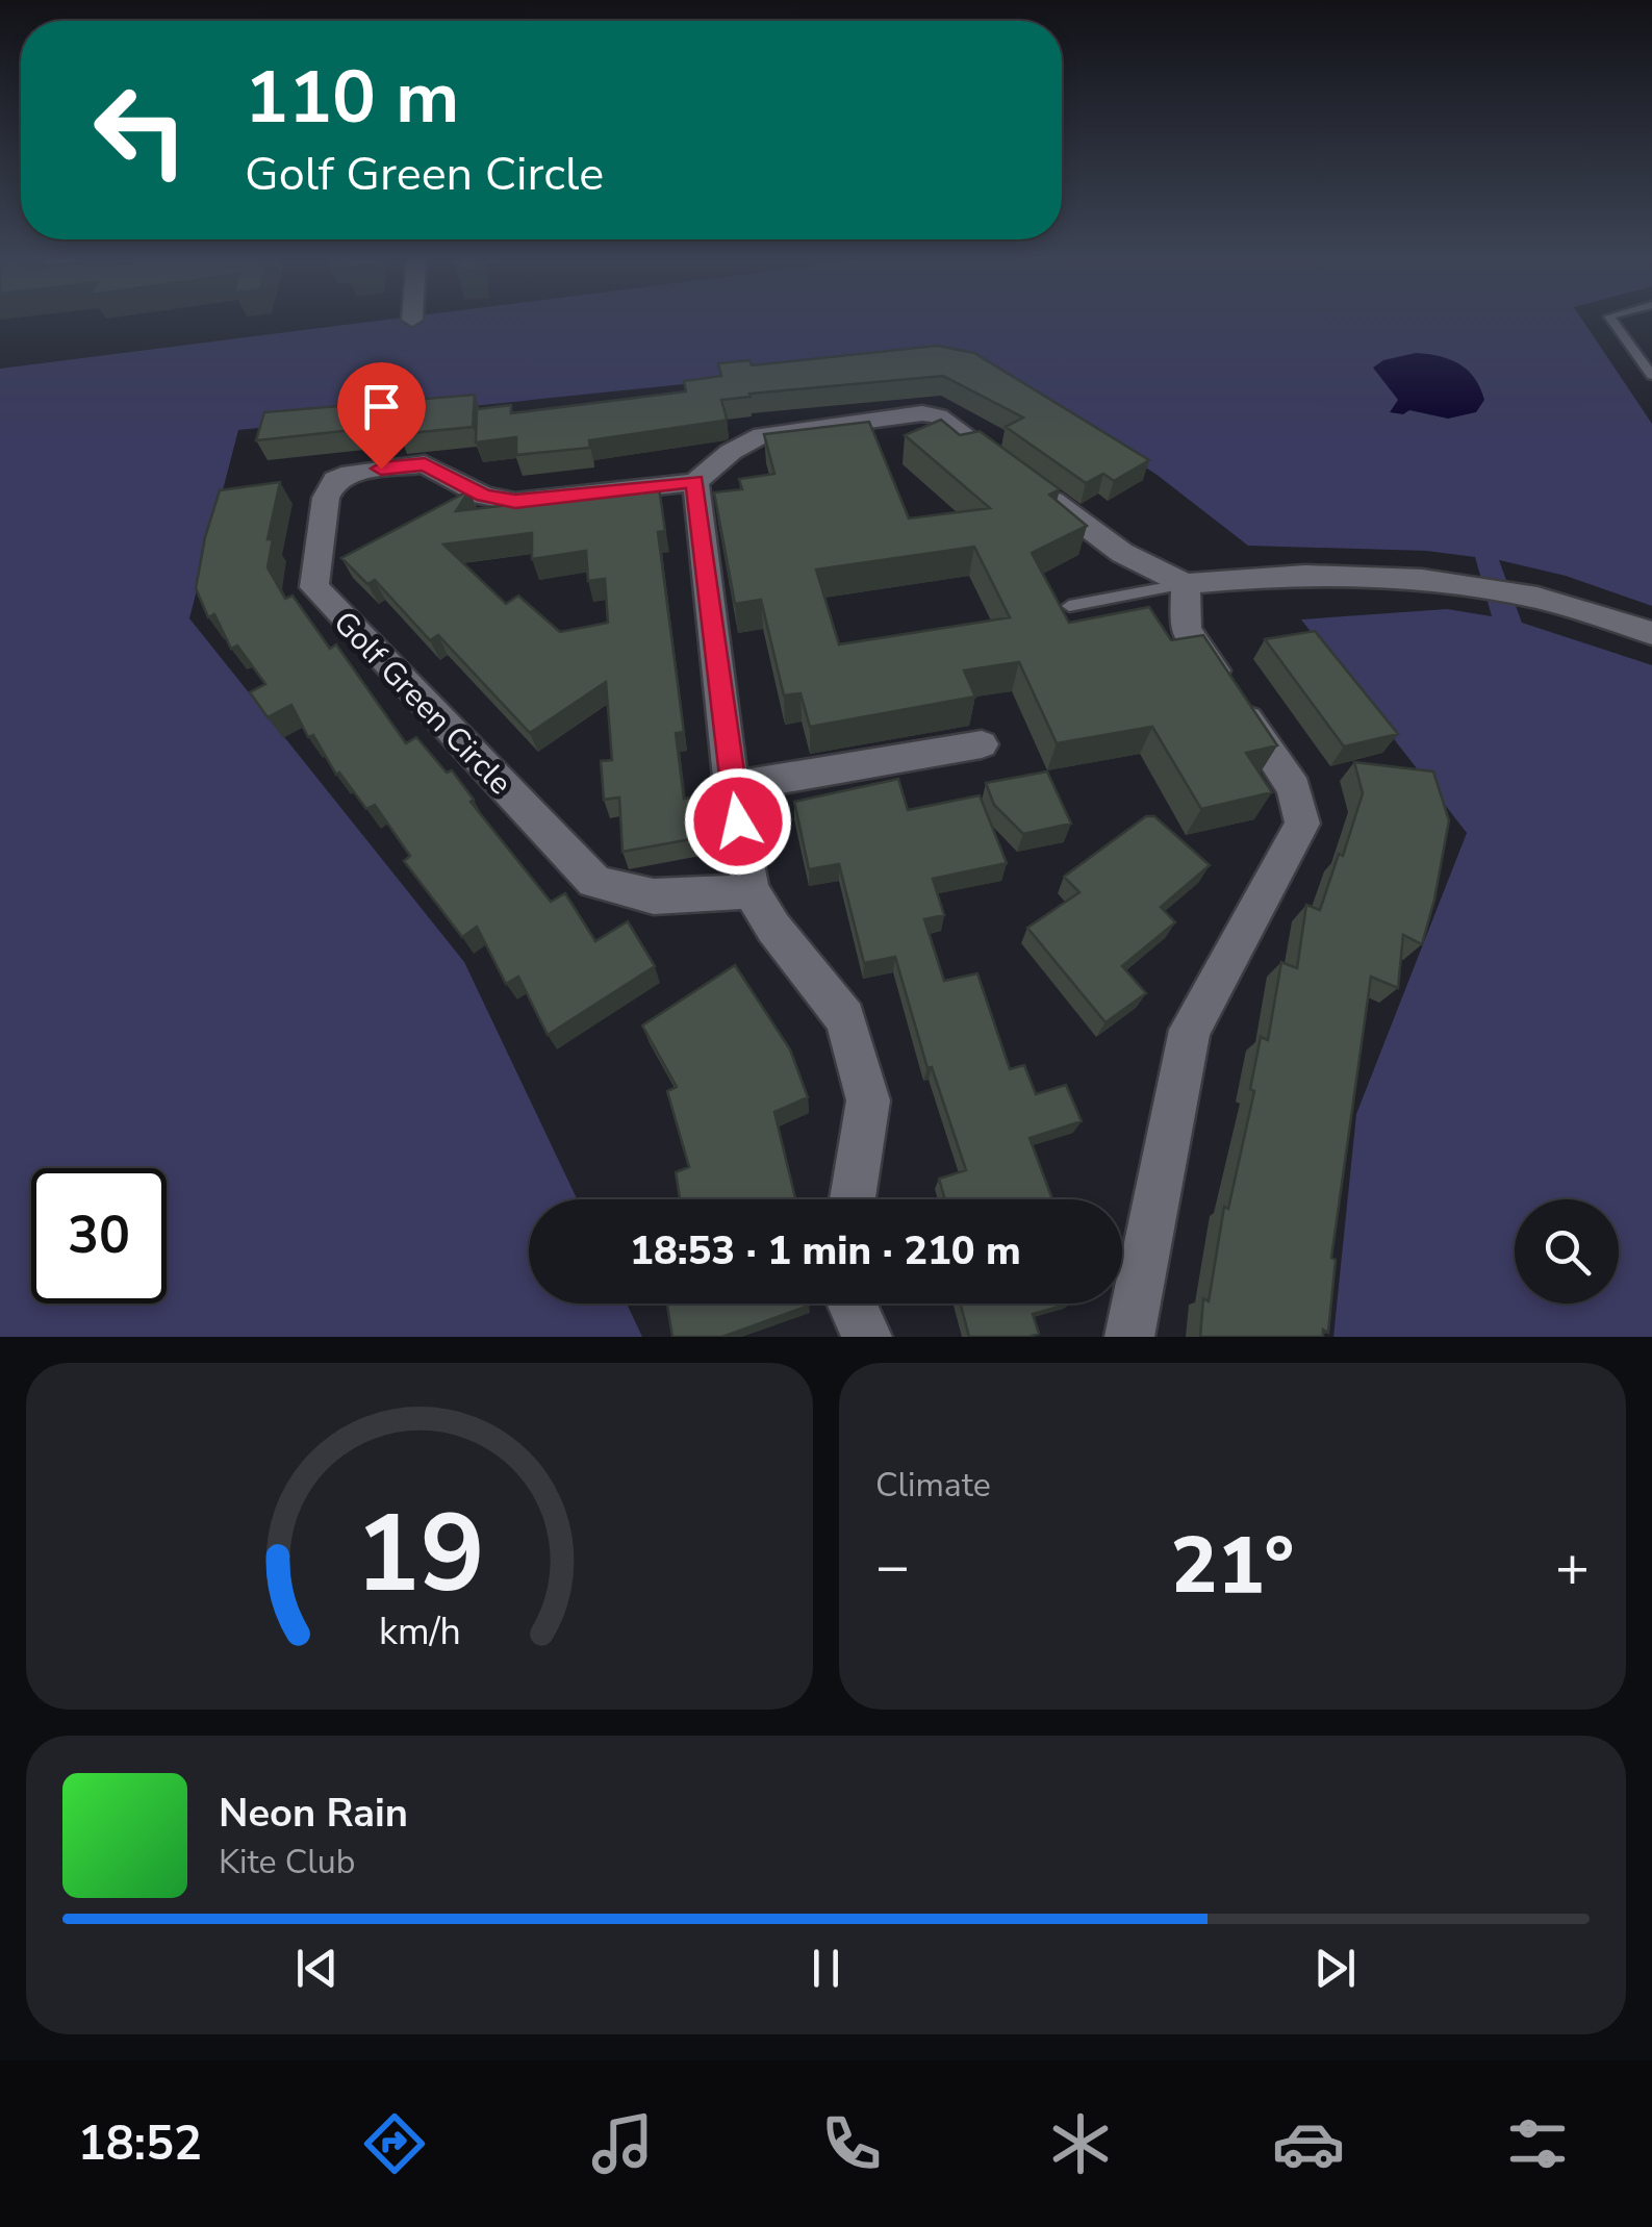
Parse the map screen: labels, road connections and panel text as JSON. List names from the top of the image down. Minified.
{"streets":{"street":["Golf Green Circle"]},"page":{"turn":["110 m","Golf Green Circle"],"limit":"30","trip":"18:53 · 1 min · 210 m","tile":"Climate","heat":["−","21°","+"],"song":["Neon Rain","Kite Club"],"tabs":"18:52","gauge":["19","km/h"]}}
